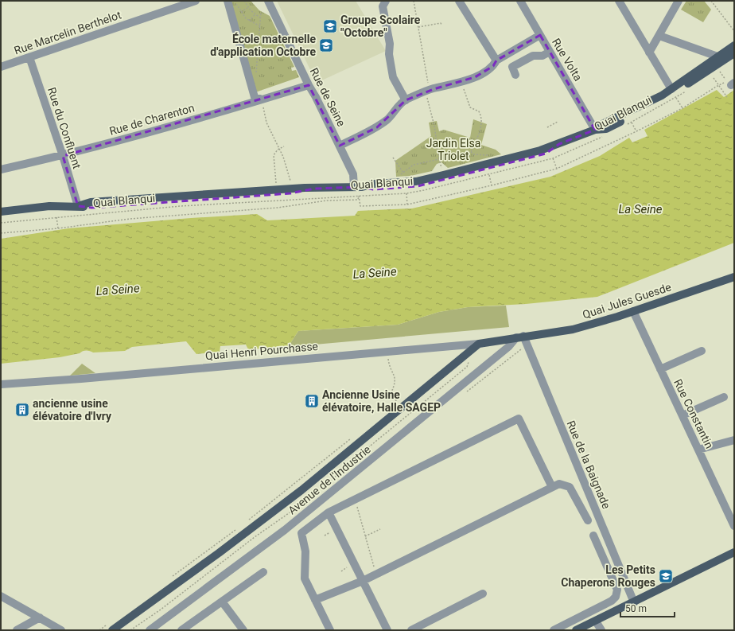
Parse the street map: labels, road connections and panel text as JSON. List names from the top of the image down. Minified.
{"streets":{"main road":["Quai Blanqui","Quai Jules Guesde","Quai Henri Pourchasse","Avenue de l'Industrie"],"street":["Rue Marcelin Berthelot","Rue Volta","Rue de Seine","Rue de Charenton","Rue du Confluent","Rue Constantin","Rue de la Baignade"]},"crossings":[["Rue Marcelin Berthelot","Rue du Confluent"],["Rue Volta","Quai Blanqui"],["Rue de Seine","Quai Blanqui"],["Rue de Seine","Rue de Charenton"],["Quai Blanqui","Rue du Confluent"],["Rue de Charenton","Rue du Confluent"],["Quai Jules Guesde","Quai Henri Pourchasse"],["Quai Jules Guesde","Rue Constantin"],["Quai Jules Guesde","Rue de la Baignade"],["Quai Jules Guesde","Avenue de l'Industrie"],["Quai Henri Pourchasse","Rue de la Baignade"],["Quai Henri Pourchasse","Avenue de l'Industrie"],["Rue de la Baignade","Avenue de l'Industrie"]],"water":["La Seine"],"parks":["Jardin Elsa Triolet"],"places":{"school or university":["Groupe Scolaire \"Octobre\"","École maternelle d'application Octobre","Les Petits Chaperons Rouges"],"building":["Ancienne Usine élévatoire, Halle SAGEP","ancienne usine élévatoire d'Ivry"]},"scale_bar":"50 m"}
